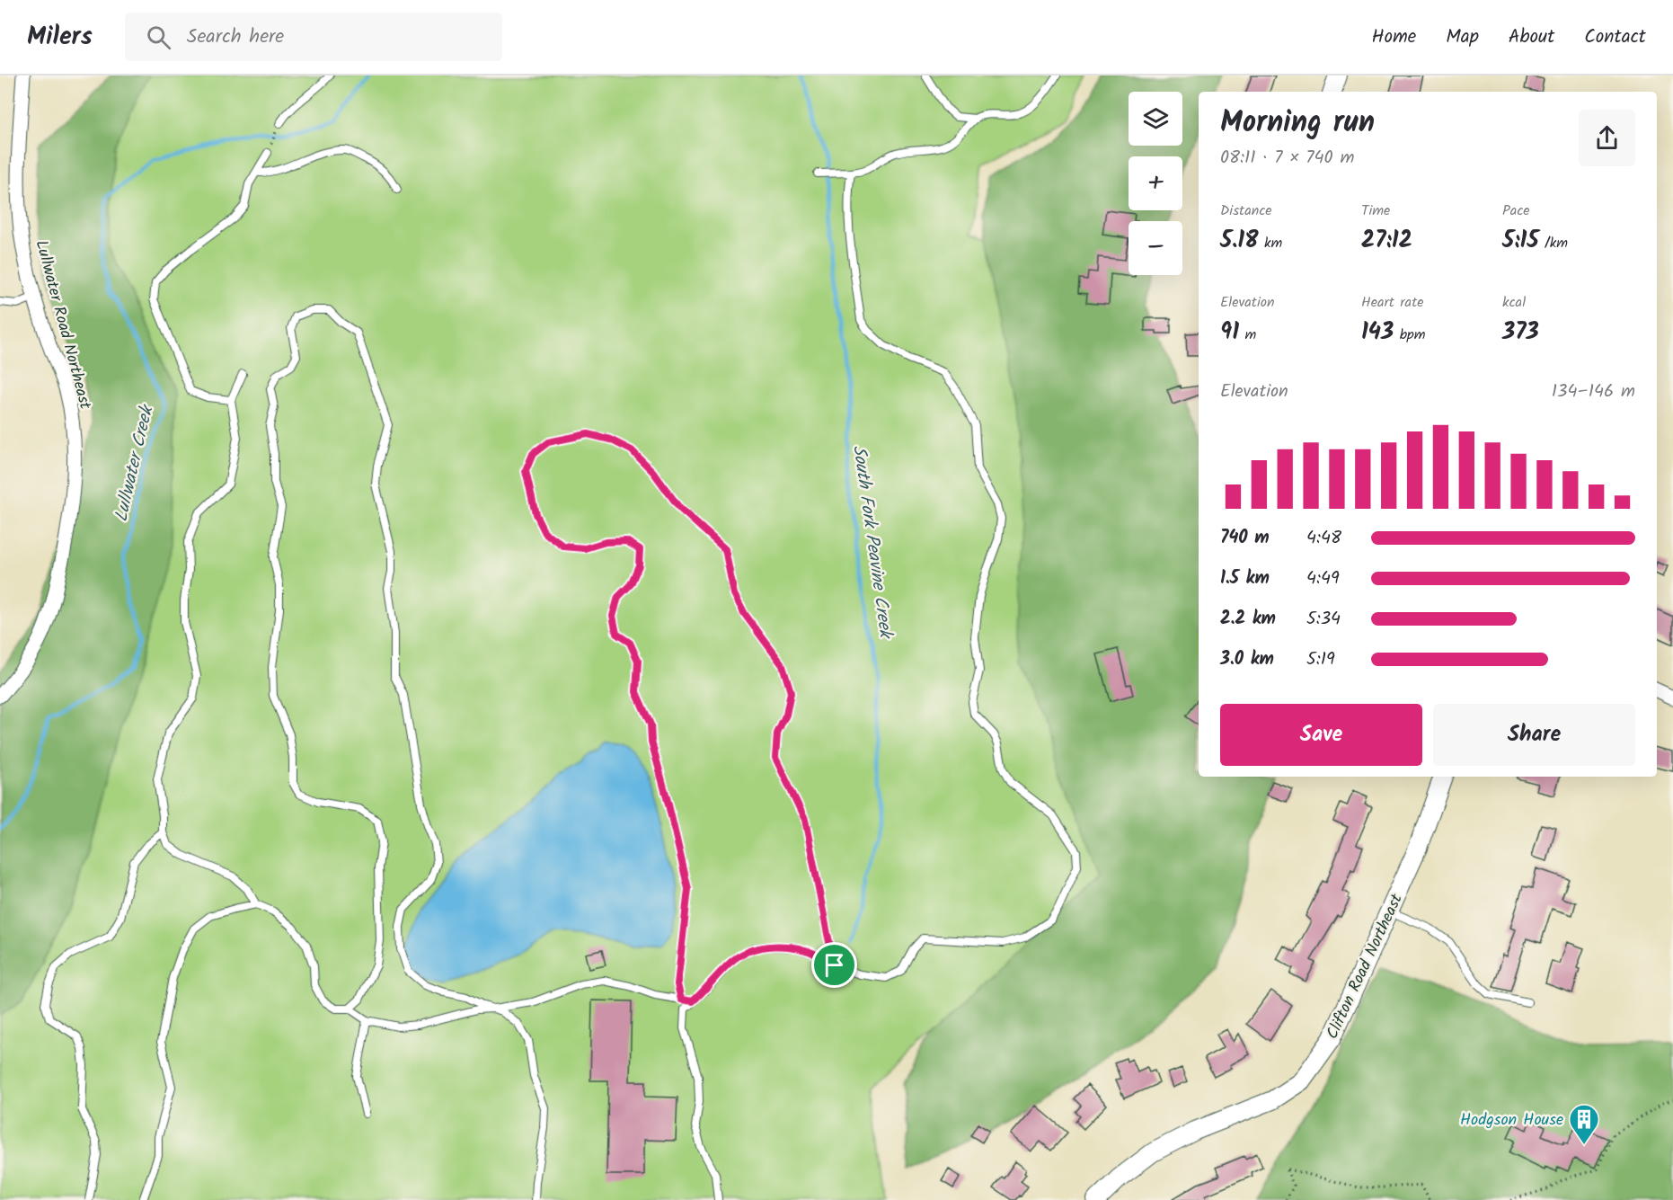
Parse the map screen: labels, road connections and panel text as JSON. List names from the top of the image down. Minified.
{"streets":{"street":["Lullwater Road Northeast","Clifton Road Northeast"]},"water":["Lullwater Creek","South Fork Peavine Creek"],"places":{"building":["Hodgson House"]},"page":{"header":"Milers","search":"Search here","nav":["Home","Map","About","Contact"],"map_buttons":["+","−"],"heading":["Morning run","08:11 · 7 × 740 m"],"stats":[["Distance","5.18 km"],["Time","27:12"],["Pace","5:15 /km"],["Elevation","91 m"],["Heart rate","143 bpm"],["kcal","373"]],"chart":["Elevation","134–146 m"],"list":[{"name":"740 m","note":"4:48"},{"name":"1.5 km","note":"4:49"},{"name":"2.2 km","note":"5:34"},{"name":"3.0 km","note":"5:19"}],"buttons":["Save","Share"]}}
